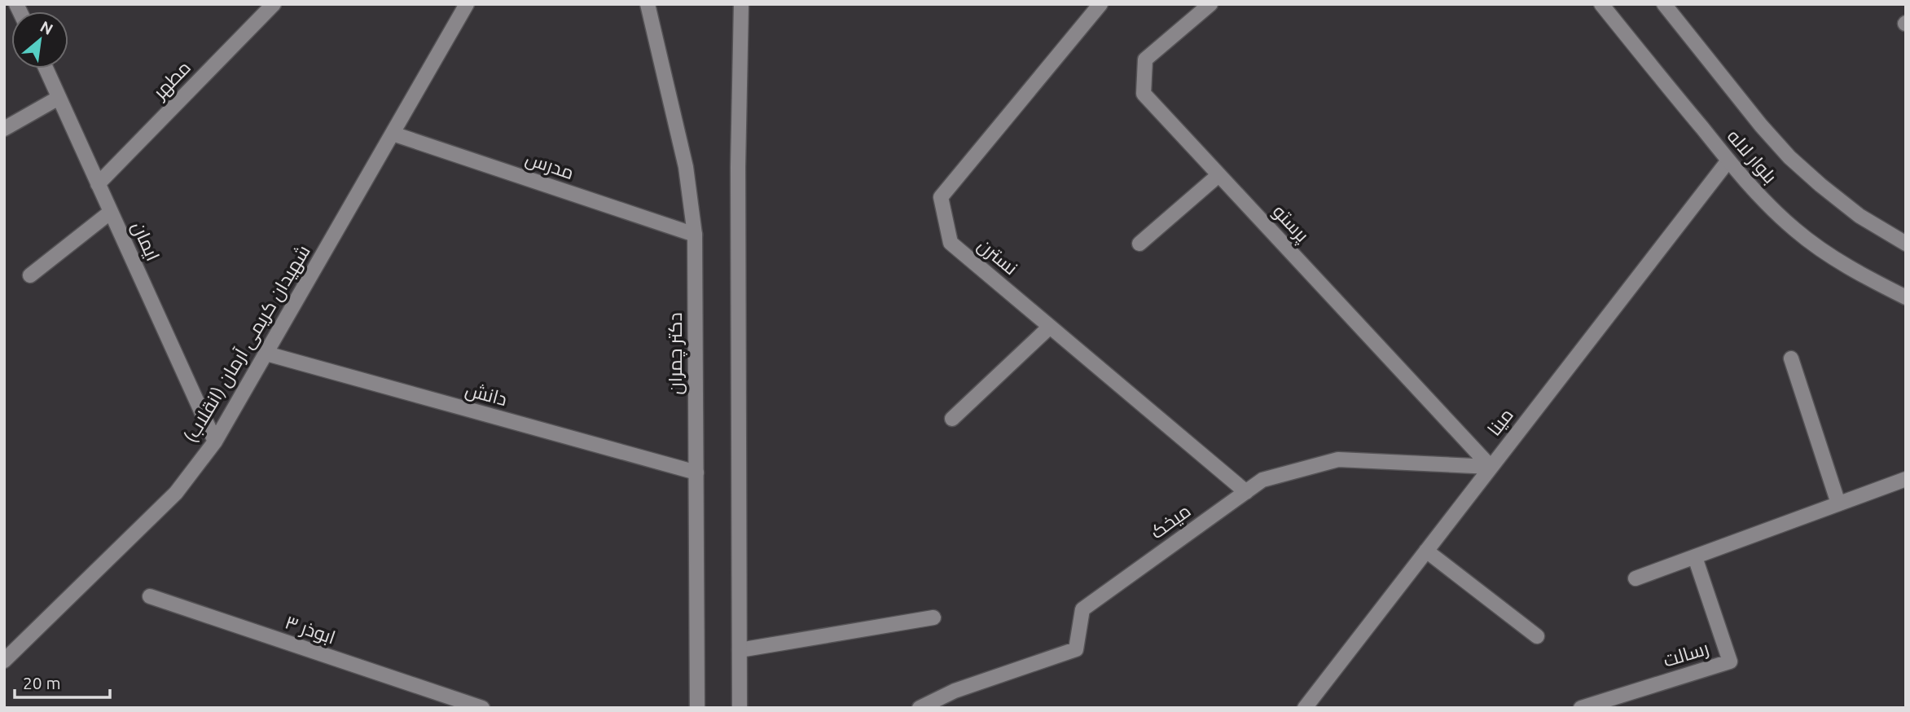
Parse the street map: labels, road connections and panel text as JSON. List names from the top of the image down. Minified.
{"streets":{"street":["مطهر","بلوار لاله","مدرس","پرستو","ایمان","نسترن","شهیدان کریمی آرمان (انقلاب)","دکتر چمران","دانش","مینا","میخک","ابوذر ۳","رسالت"]},"crossings":[["مطهر","ایمان"],["بلوار لاله","مینا"],["مدرس","شهیدان کریمی آرمان (انقلاب)"],["مدرس","دکتر چمران"],["پرستو","مینا"],["پرستو","میخک"],["ایمان","شهیدان کریمی آرمان (انقلاب)"],["نسترن","میخک"],["شهیدان کریمی آرمان (انقلاب)","دانش"],["دکتر چمران","دانش"],["مینا","میخک"]],"scale_bar":"20 m","north":"top right"}
